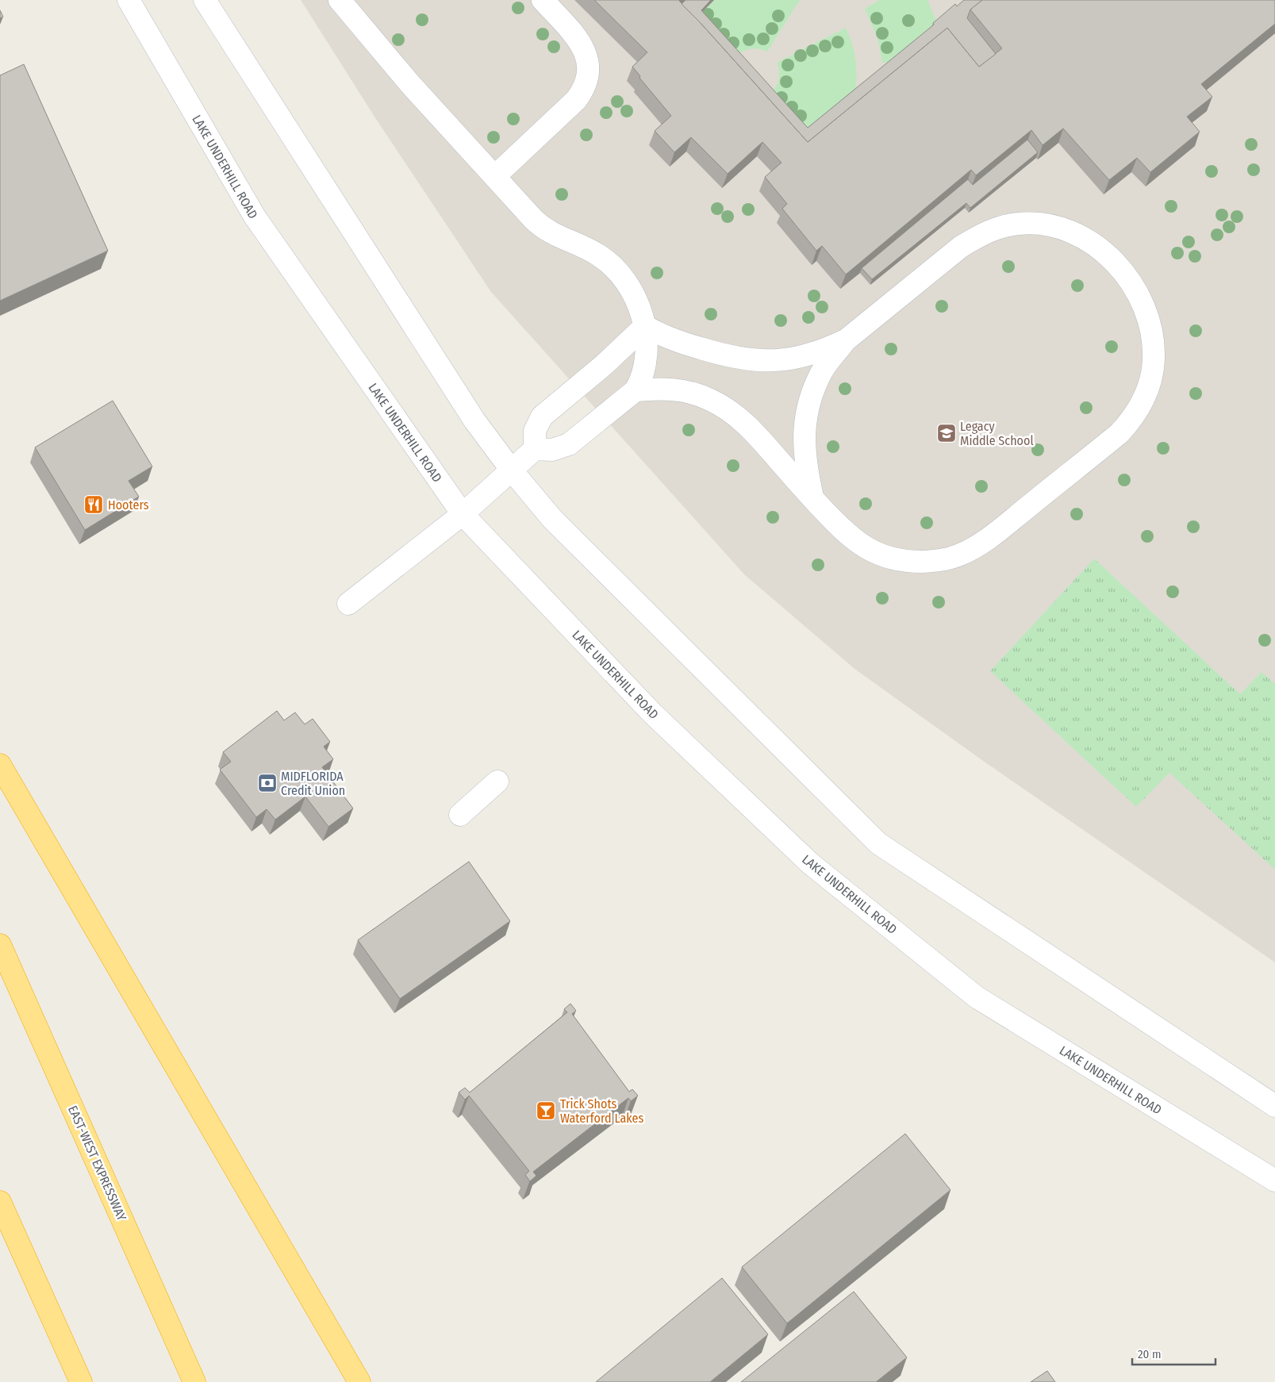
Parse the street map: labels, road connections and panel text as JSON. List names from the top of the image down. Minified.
{"streets":{"highway":["EAST-WEST EXPRESSWAY"],"street":["LAKE UNDERHILL ROAD"]},"places":{"school or university":["Legacy Middle School"],"restaurant":["Hooters"],"bank":["MIDFLORIDA Credit Union"],"bar":["Trick Shots Waterford Lakes"]},"scale_bar":"20 m"}
